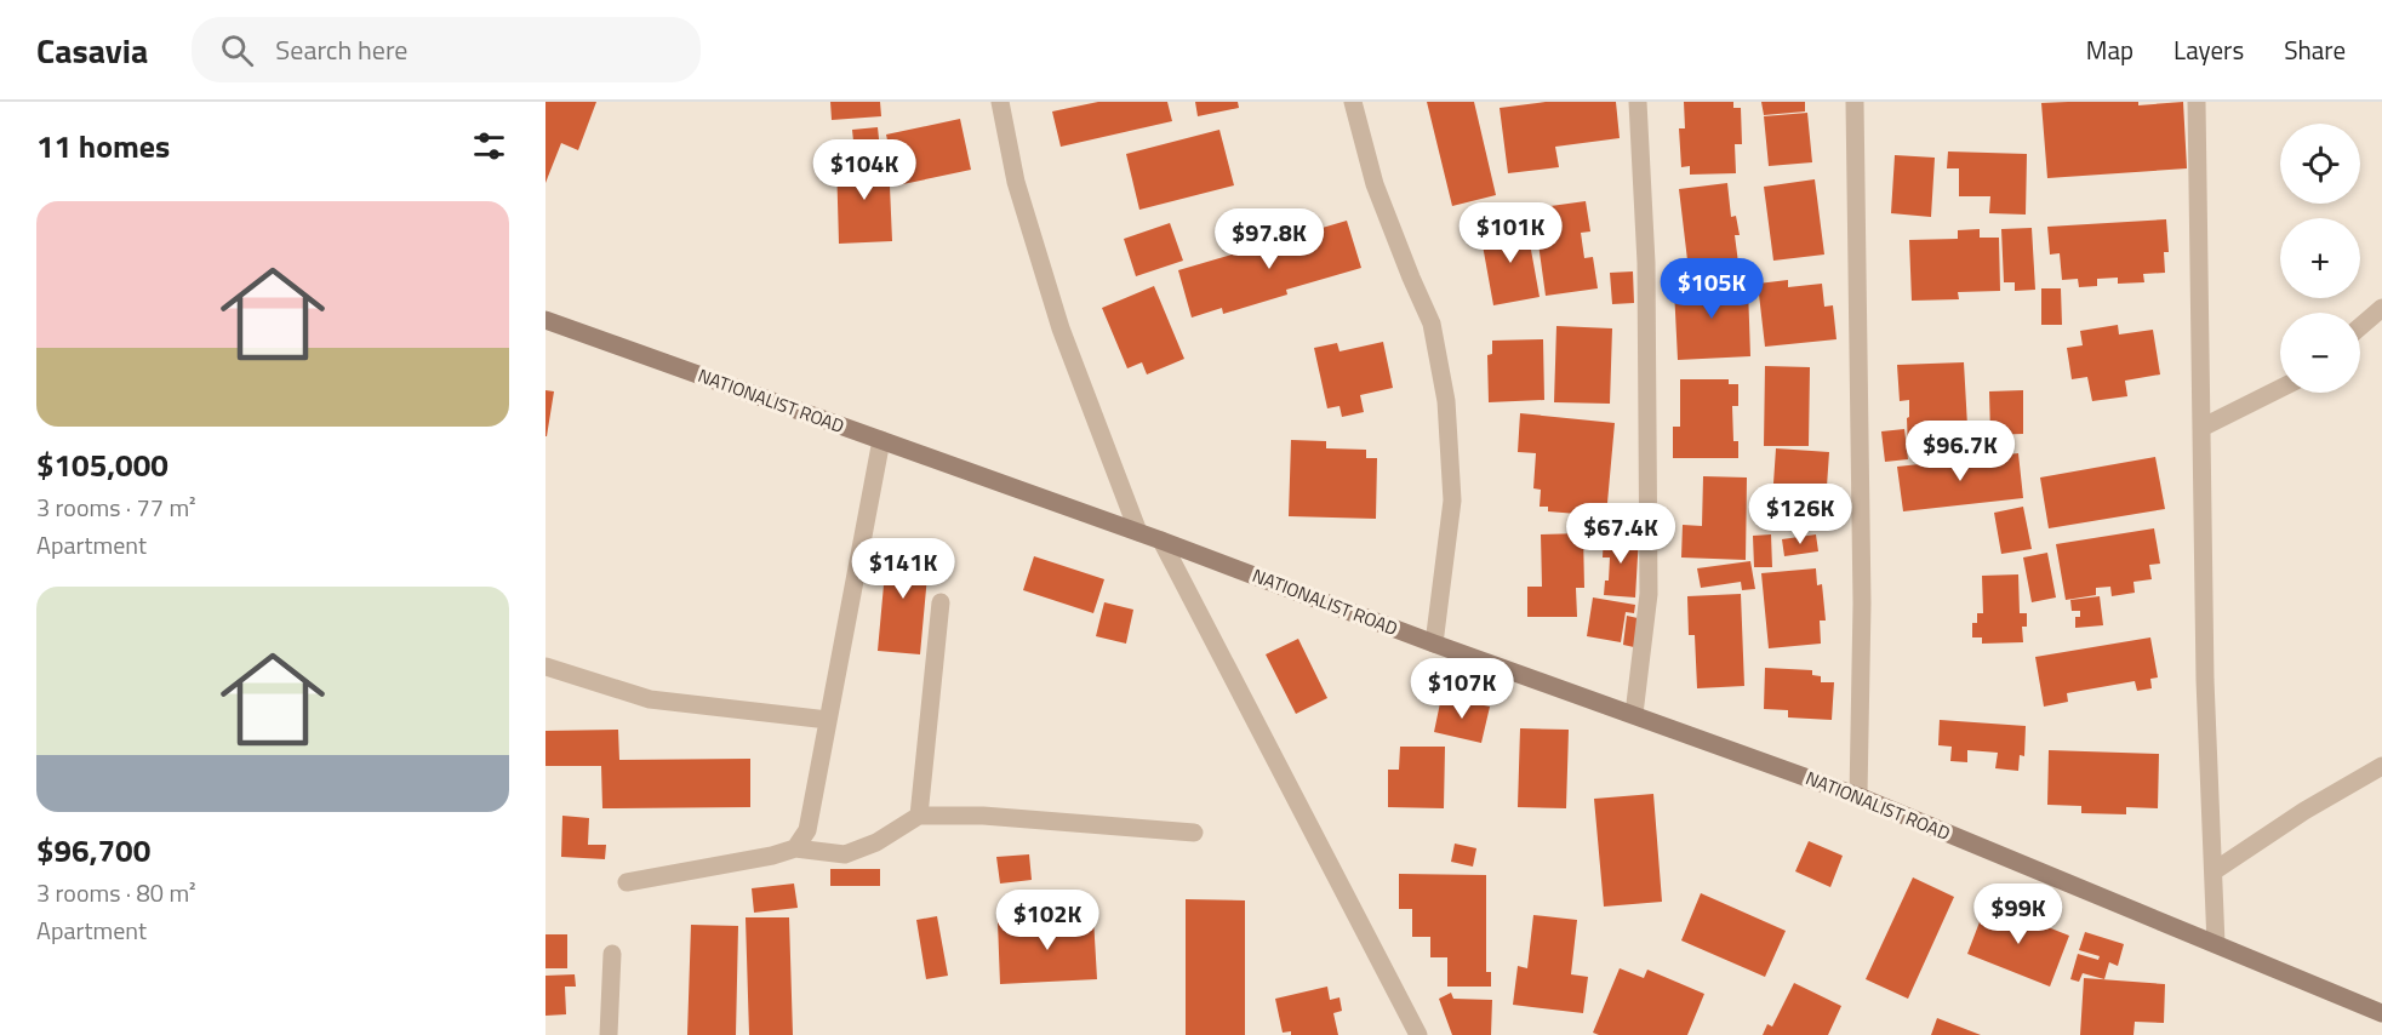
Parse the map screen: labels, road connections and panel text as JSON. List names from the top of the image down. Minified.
{"streets":{"street":["NATIONALIST ROAD"]},"page":{"header":"Casavia","search":"Search here","nav":["Map","Layers","Share"],"heading":"11 homes","map_buttons":["+","−"],"price":["$104K","$101K","$97.8K","$105K","$96.7K","$126K","$67.4K","$141K","$107K","$99K","$102K"],"list":[{"name":"$105,000","note":"3 rooms · 77 m² · Apartment"},{"name":"$96,700","note":"3 rooms · 80 m² · Apartment"}]}}
